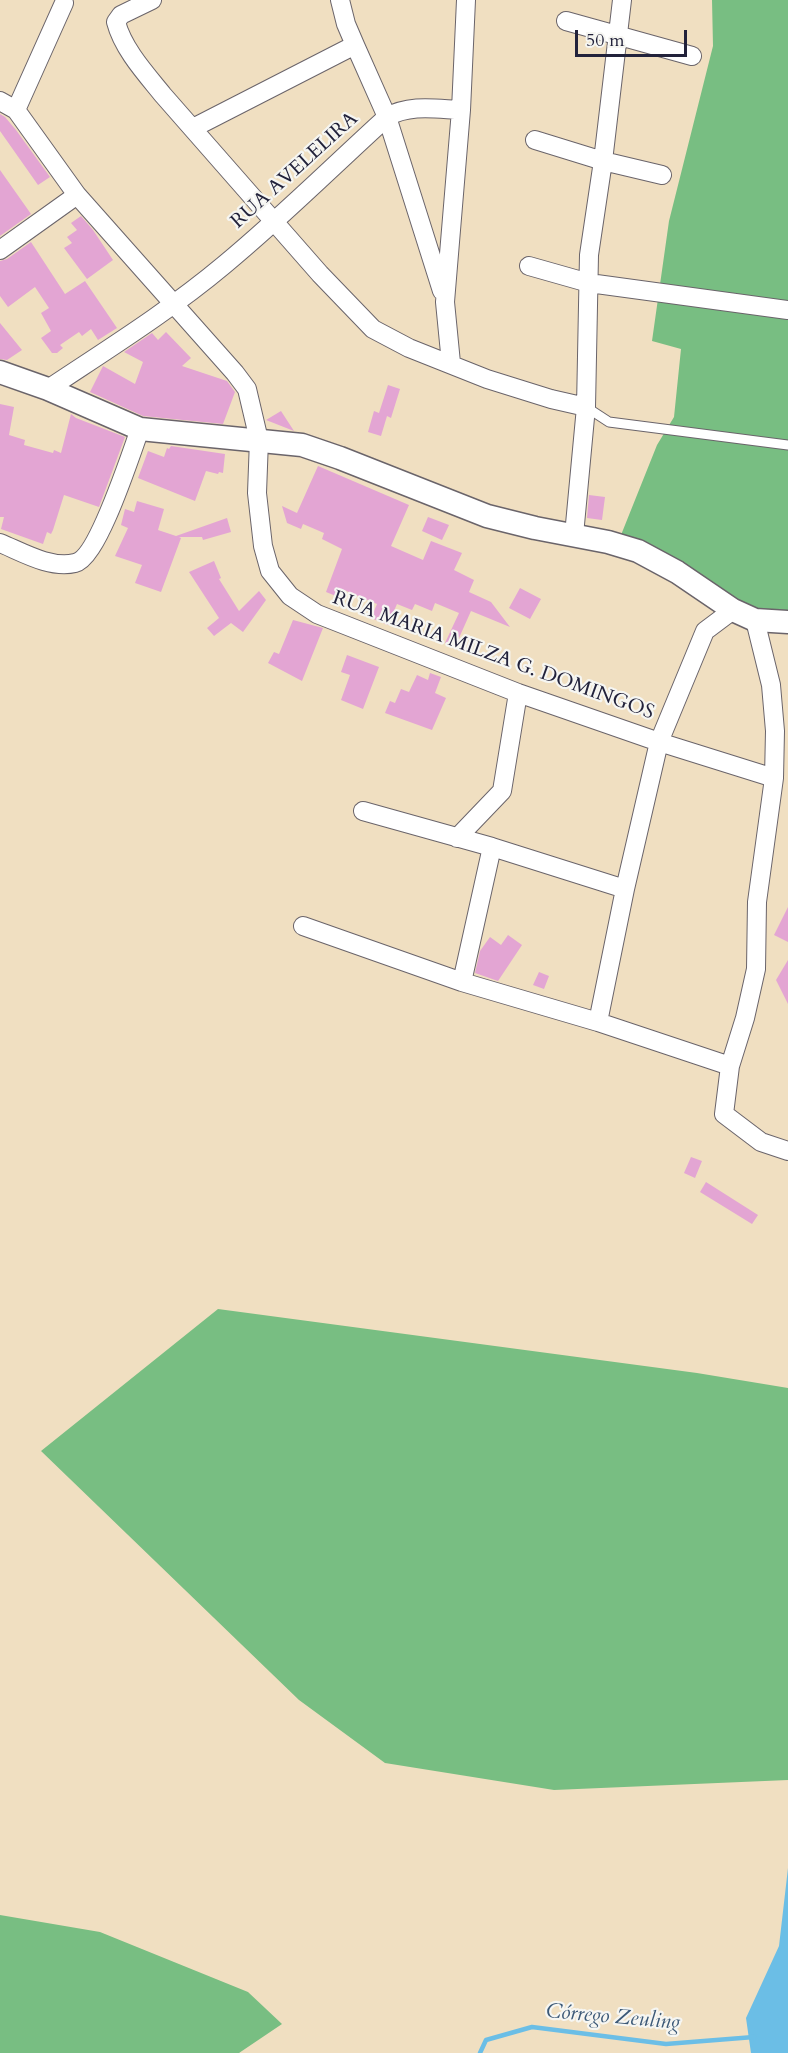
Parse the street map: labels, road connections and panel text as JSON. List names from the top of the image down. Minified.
{"streets":{"street":["RUA AVELELIRA","RUA MARIA MILZA G. DOMINGOS"]},"crossings":[["RUA AVELELIRA","RUA MARIA MILZA G. DOMINGOS"]],"water":["Córrego Zeuling"],"scale_bar":"50 m"}
